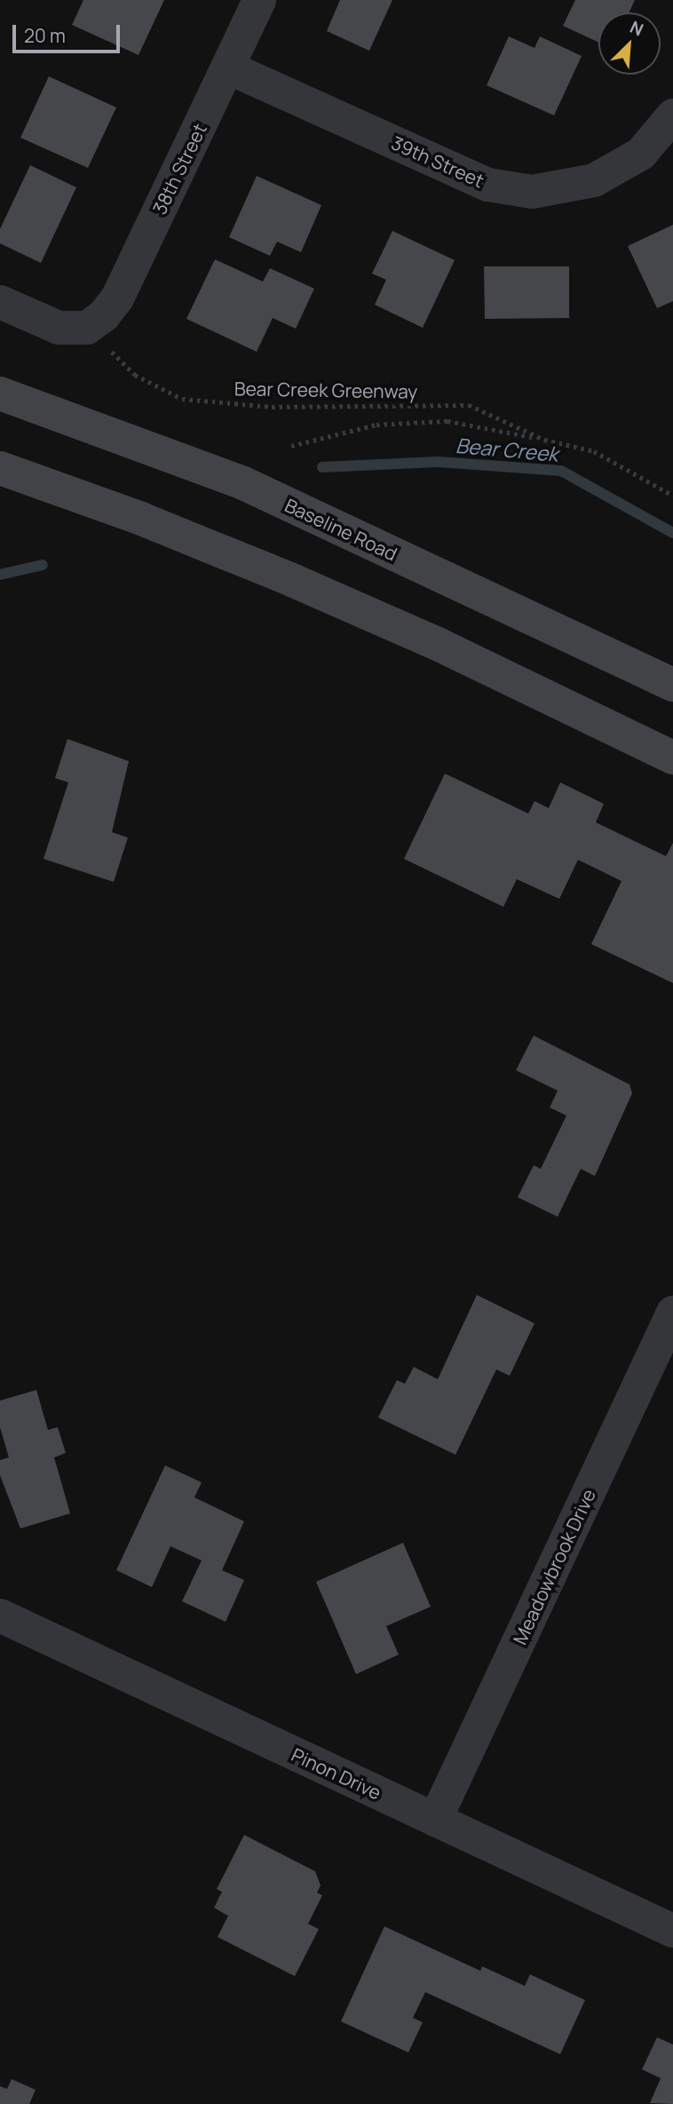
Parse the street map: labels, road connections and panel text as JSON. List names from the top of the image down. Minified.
{"streets":{"main road":["Baseline Road"],"street":["39th Street","38th Street","Meadowbrook Drive","Pinon Drive"],"path":["Bear Creek Greenway"]},"crossings":[["39th Street","38th Street"],["38th Street","Bear Creek Greenway"],["Meadowbrook Drive","Pinon Drive"]],"water":["Bear Creek"],"scale_bar":"20 m","north":"top right"}
